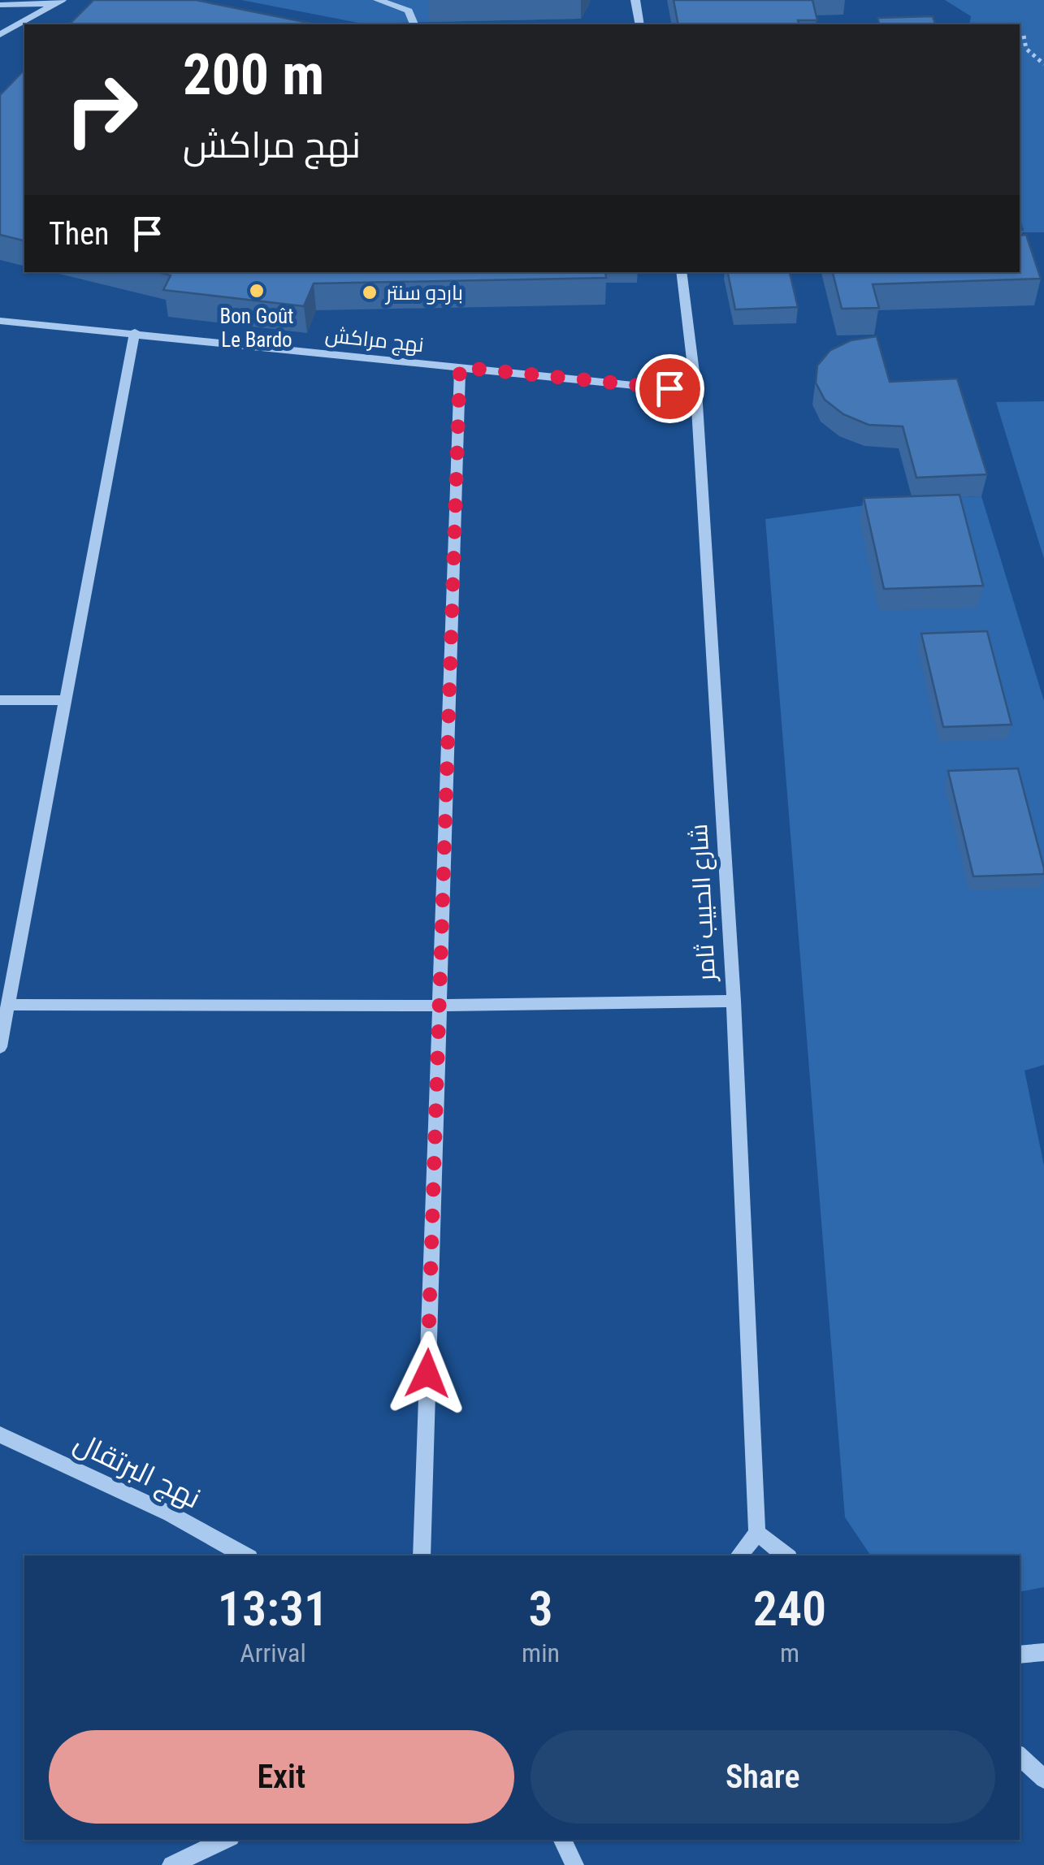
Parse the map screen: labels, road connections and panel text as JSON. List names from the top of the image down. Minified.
{"streets":{"street":["نهج مراكش","شارع الحبيب ثامر","نهج البرتقال"]},"crossings":[["نهج مراكش","شارع الحبيب ثامر"]],"places":["Bon Goût Le Bardo","باردو سنتر"],"page":{"turn":["200 m","نهج مراكش"],"then":"Then","eta":["13:31","Arrival","3","min","240","m"],"buttons":["Exit","Share"]}}
